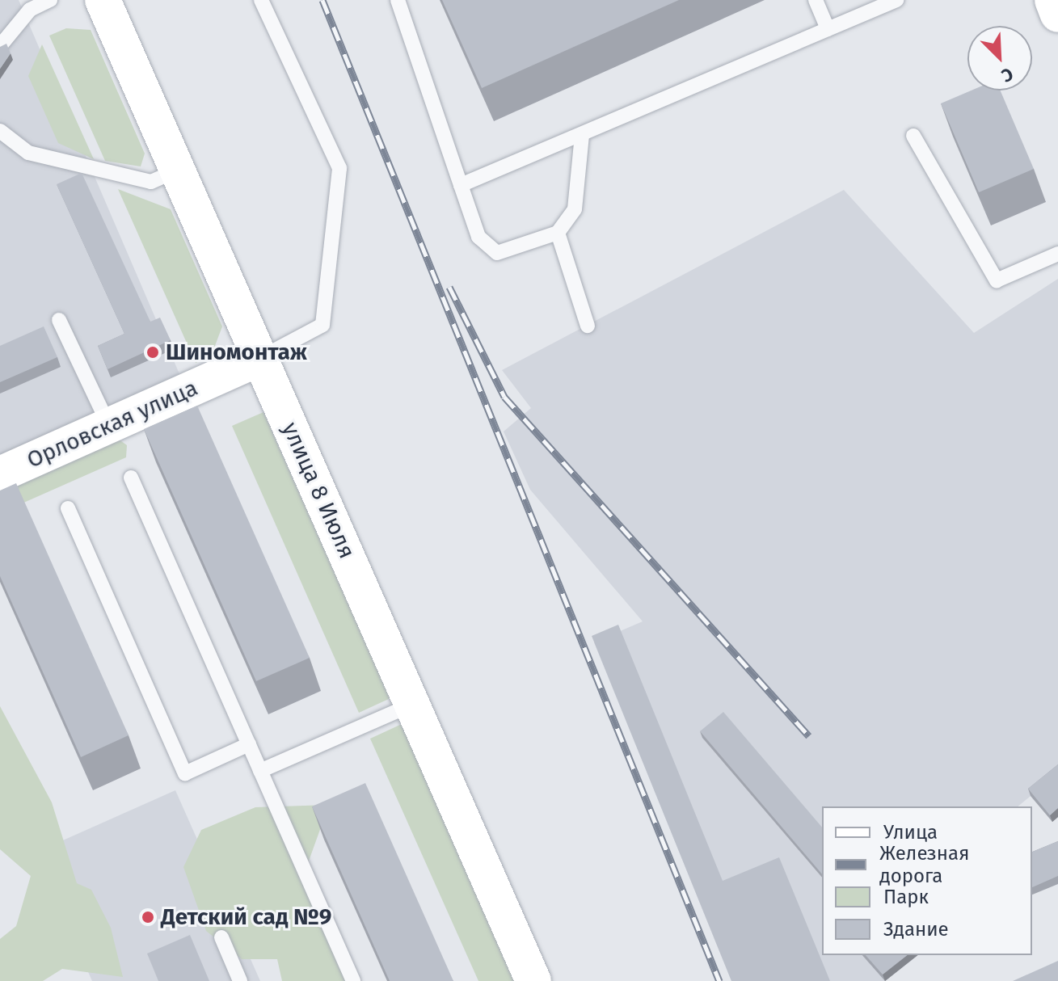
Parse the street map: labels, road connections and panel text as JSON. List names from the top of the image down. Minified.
{"streets":{"main road":["Орловская улица","улица 8 Июля"]},"crossings":[["Орловская улица","улица 8 Июля"]],"places":["Шиномонтаж","Детский сад №9"],"legend":["Улица","Железная дорога","Парк","Здание"],"north":"bottom right"}
